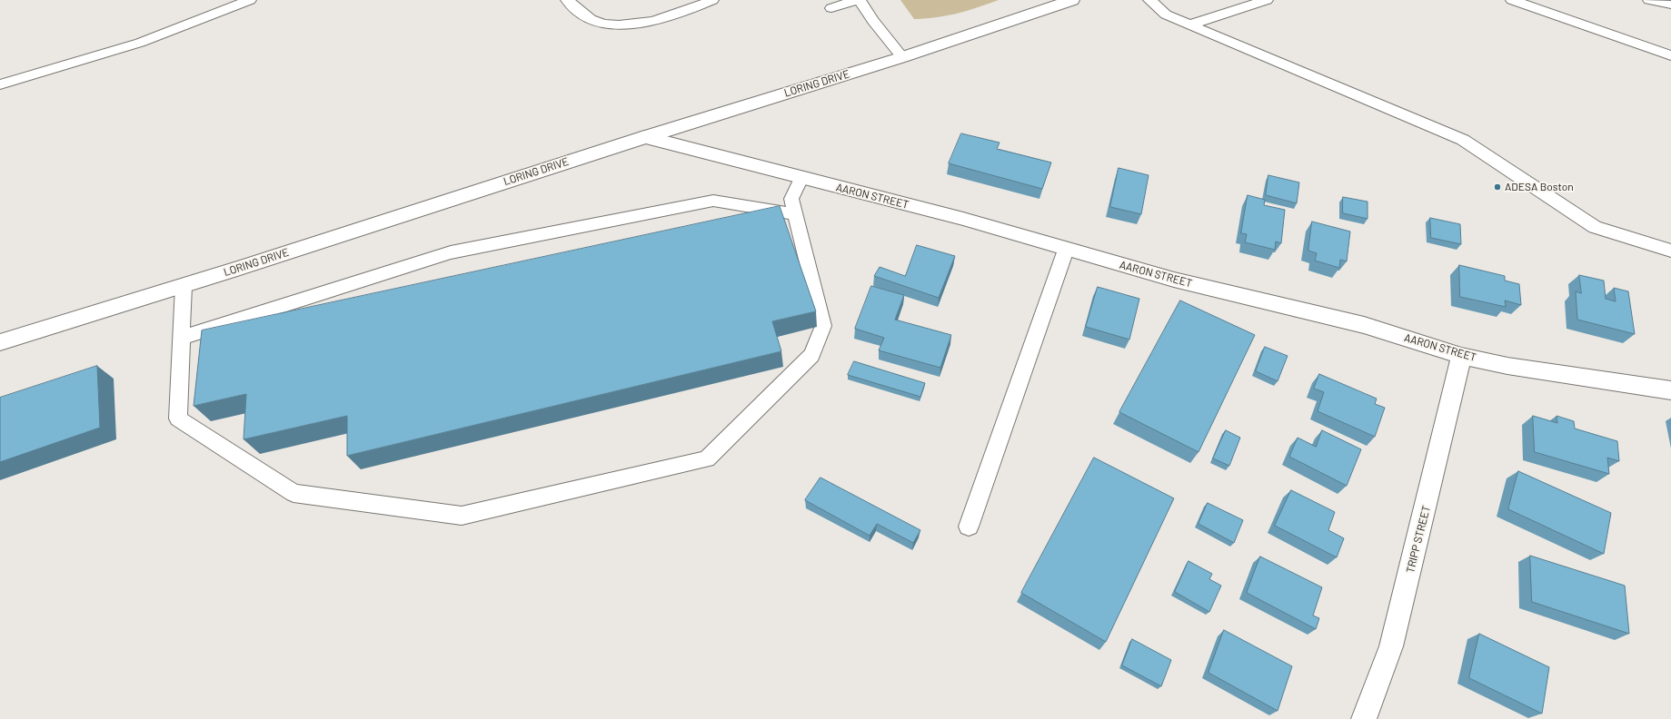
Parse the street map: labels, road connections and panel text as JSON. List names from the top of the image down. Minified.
{"streets":{"street":["LORING DRIVE","AARON STREET","TRIPP STREET"]},"crossings":[["LORING DRIVE","AARON STREET"],["AARON STREET","TRIPP STREET"]],"places":["ADESA Boston"]}
